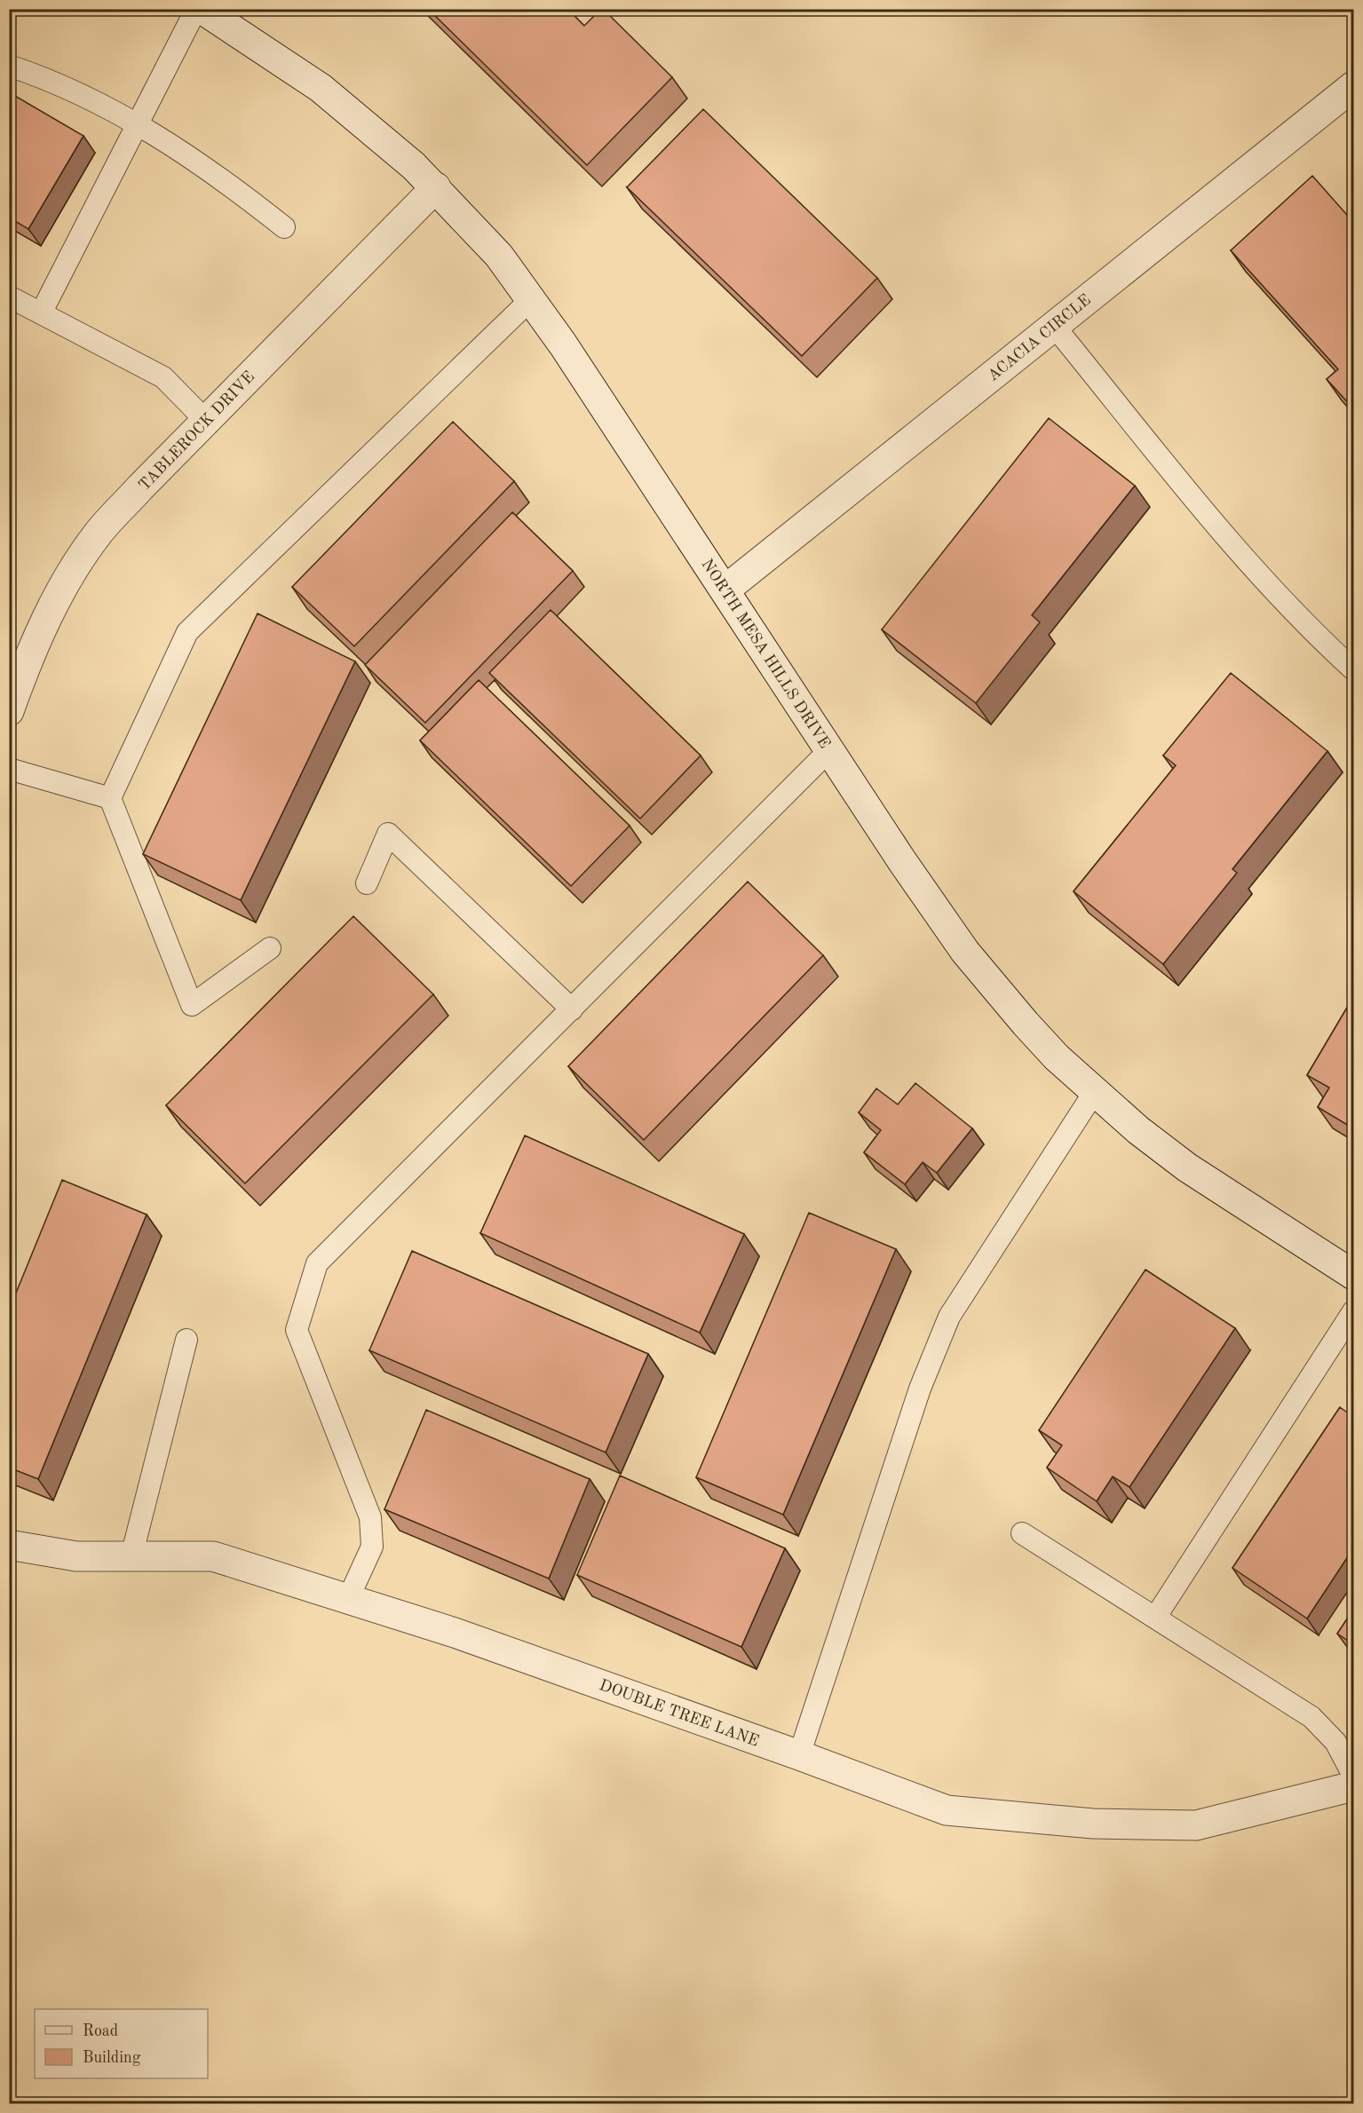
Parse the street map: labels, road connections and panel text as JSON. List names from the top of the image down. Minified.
{"streets":{"street":["ACACIA CIRCLE","TABLEROCK DRIVE","NORTH MESA HILLS DRIVE","DOUBLE TREE LANE"]},"crossings":[["ACACIA CIRCLE","NORTH MESA HILLS DRIVE"],["TABLEROCK DRIVE","NORTH MESA HILLS DRIVE"]],"legend":["Road","Building"]}
